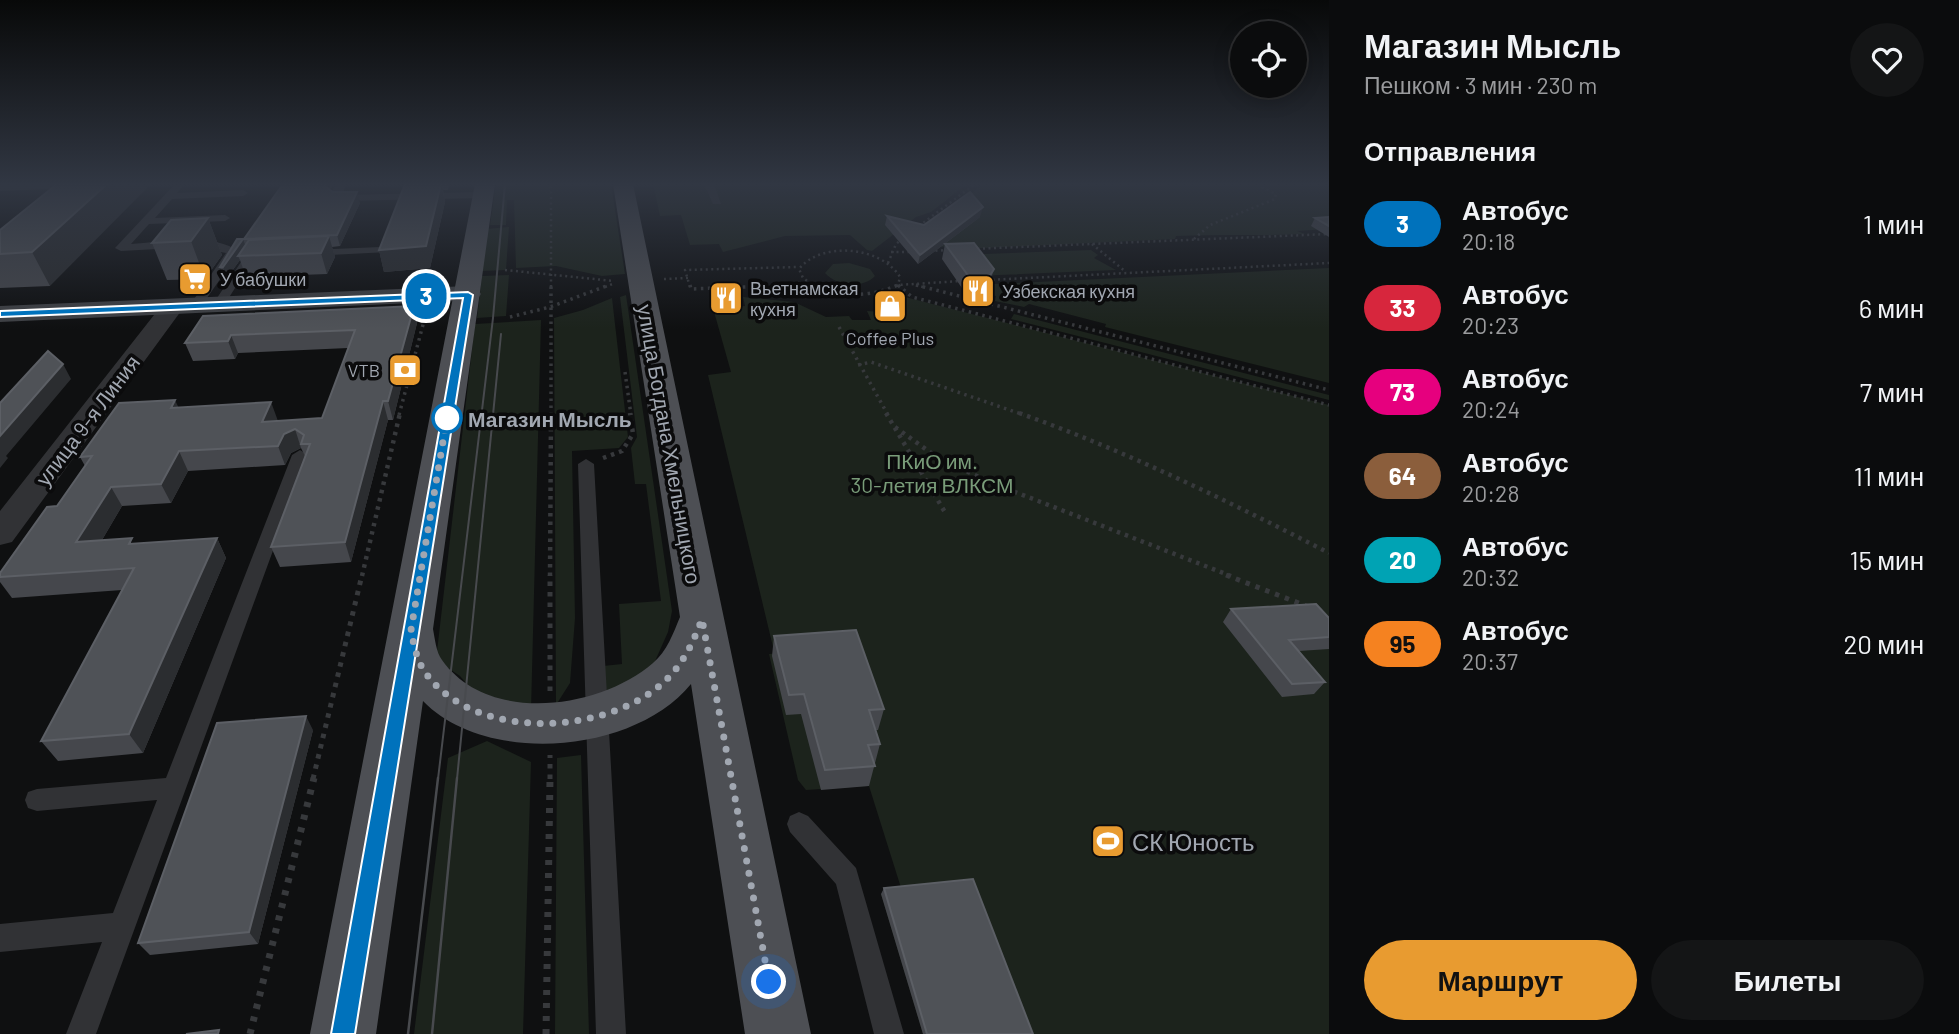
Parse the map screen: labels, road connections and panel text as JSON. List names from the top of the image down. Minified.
{"streets":{"main road":["улица Богдана Хмельницкого"],"street":["улица 9-я Линия"]},"parks":["ПКиО им. 30-летия ВЛКСМ"],"places":{"supermarket":["У бабушки"],"restaurant":["Узбекская кухня","Вьетнамская кухня"],"shop":["Coffee Plus"],"bank":["VTB"],"other":["Магазин Мысль"],"sports":["СК Юность"]},"lines":["bus line 3"],"page":{"on_map":"3","heading":[["Магазин Мысль","Пешком · 3 мин · 230 m"],"Отправления"],"list":[{"mark":"3","name":"Автобус","note":"20:18","value":"1 мин"},{"mark":"33","name":"Автобус","note":"20:23","value":"6 мин"},{"mark":"73","name":"Автобус","note":"20:24","value":"7 мин"},{"mark":"64","name":"Автобус","note":"20:28","value":"11 мин"},{"mark":"20","name":"Автобус","note":"20:32","value":"15 мин"},{"mark":"95","name":"Автобус","note":"20:37","value":"20 мин"}],"buttons":["Маршрут","Билеты"]}}
